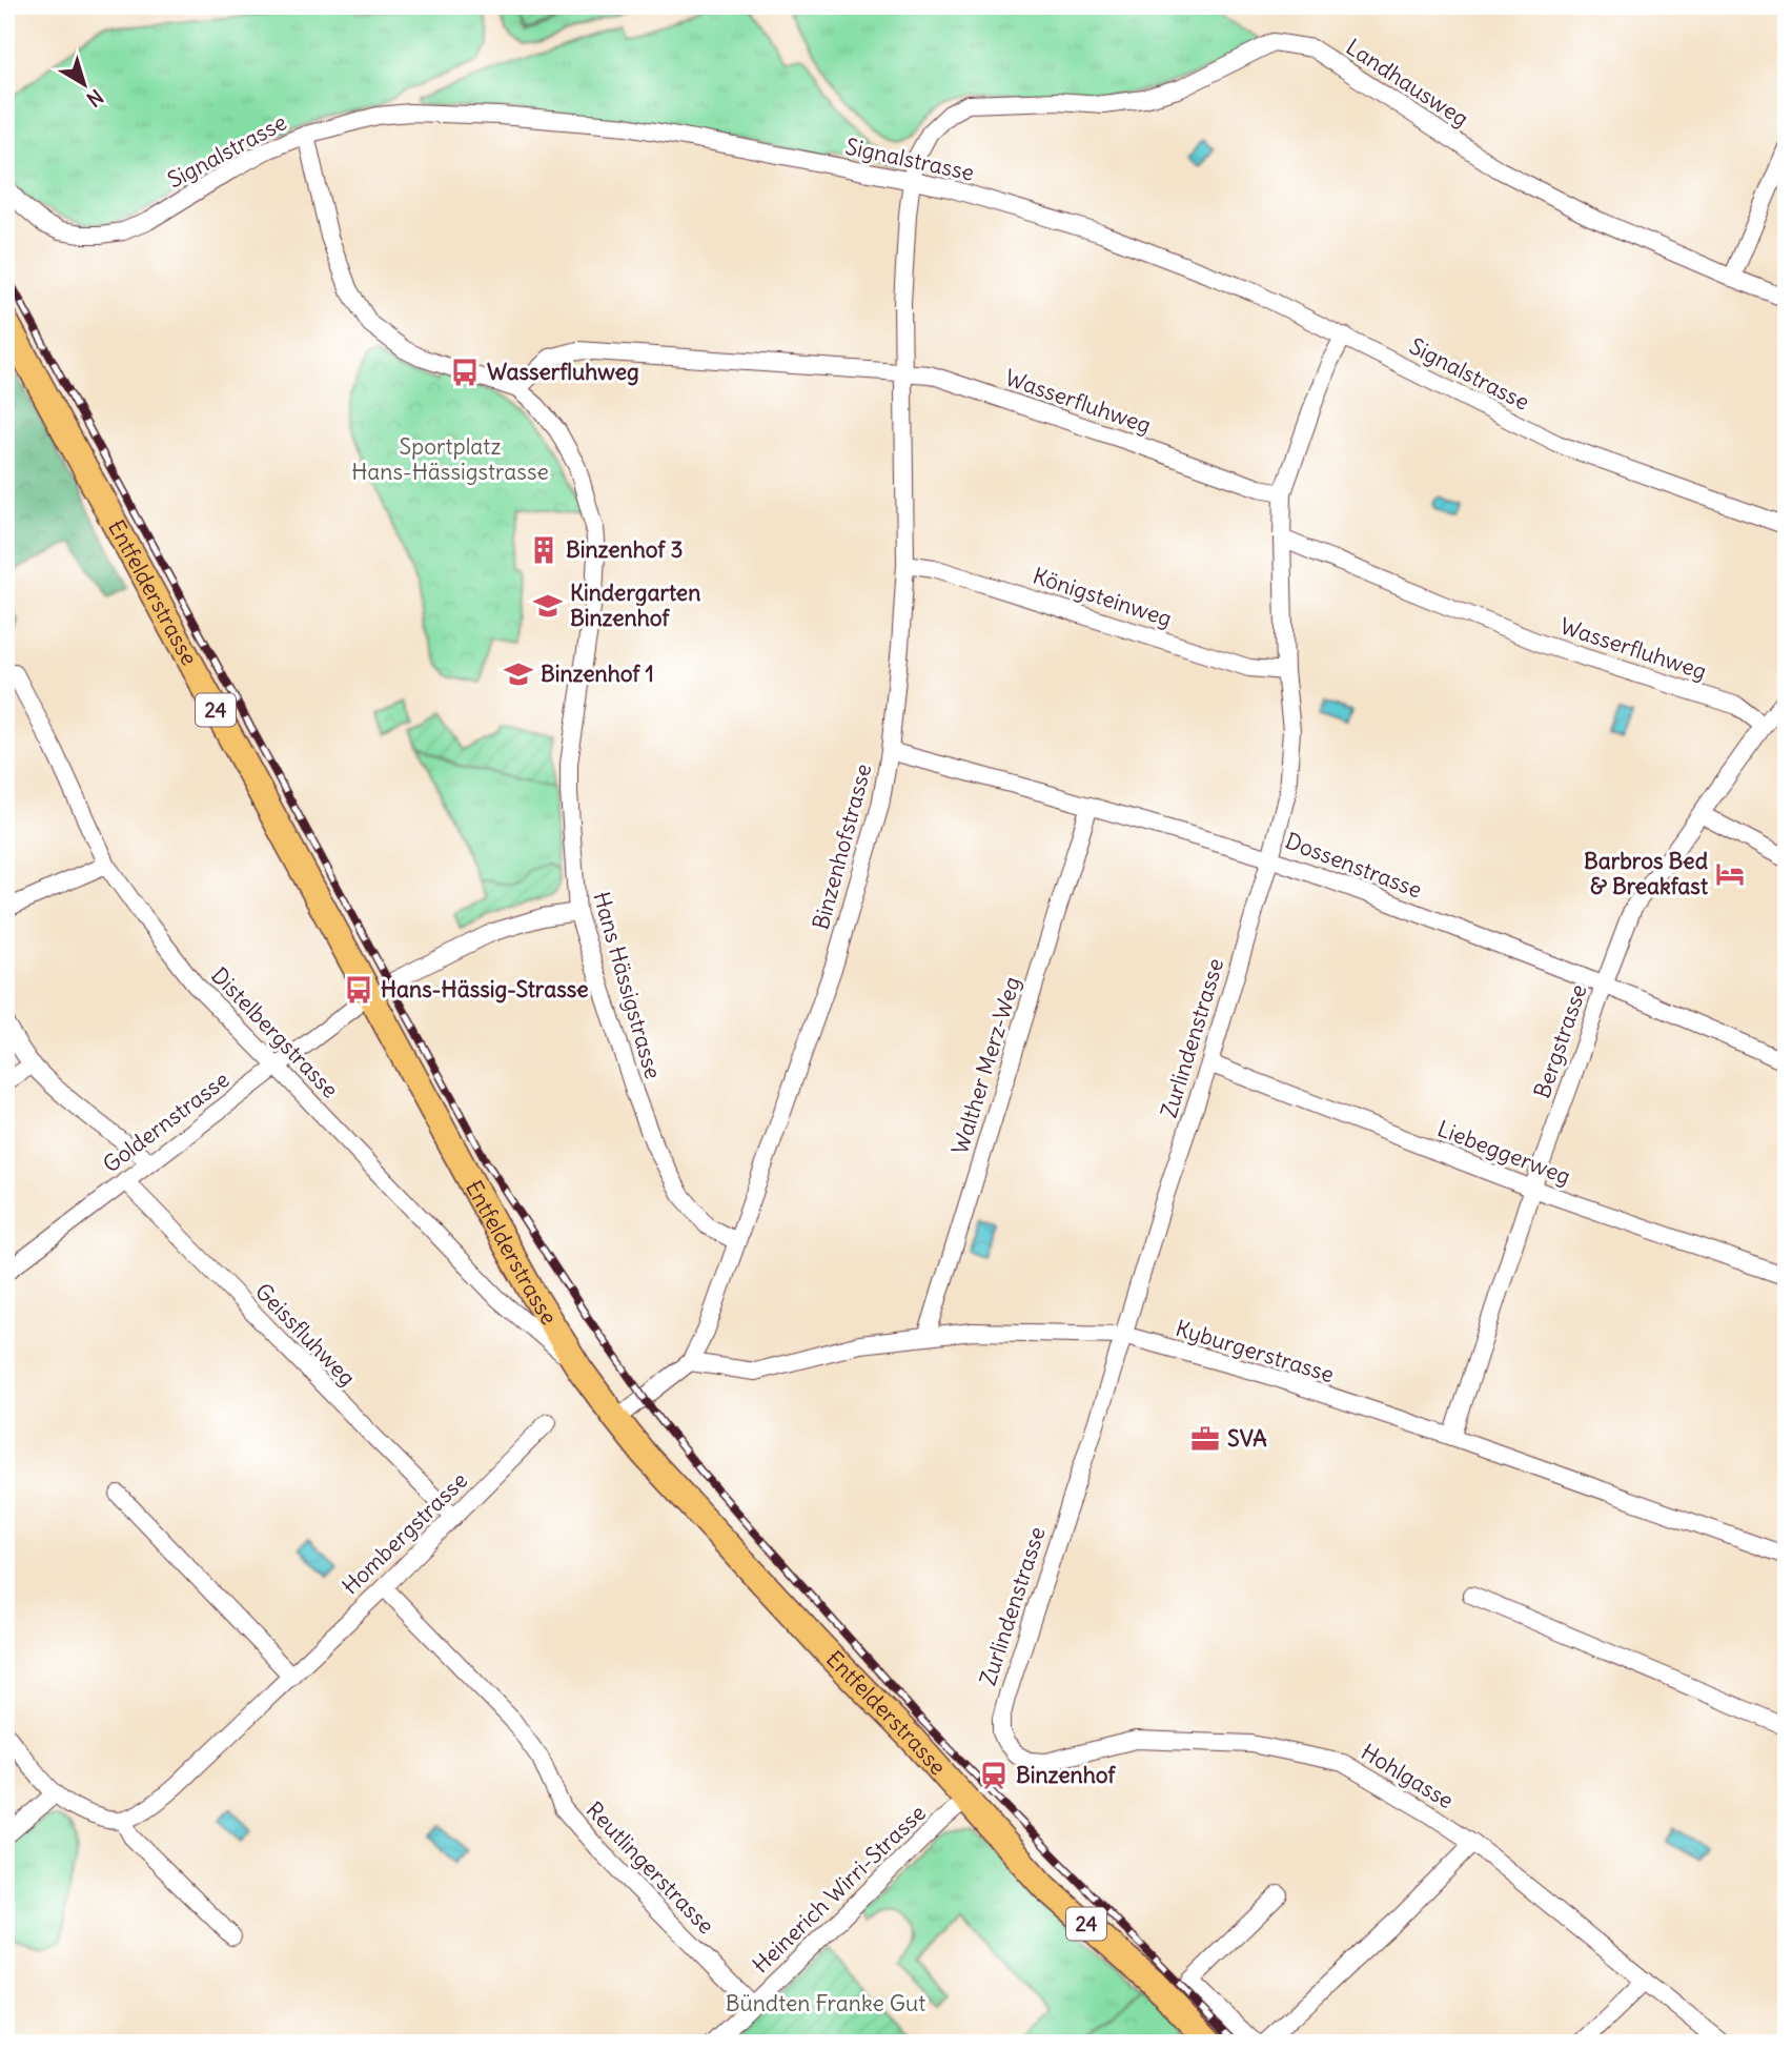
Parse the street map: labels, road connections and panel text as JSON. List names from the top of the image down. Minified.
{"streets":{"main road":["Entfelderstrasse","24"],"street":["Landhausweg","Signalstrasse","Wasserfluhweg","Königsteinweg","Binzenhofstrasse","Dossenstrasse","Hans Hässigstrasse","Distelbergstrasse","Zurlindenstrasse","Bergstrasse","Walther Merz-Weg","Goldernstrasse","Liebeggerweg","Geissfluhweg","Kyburgerstrasse","Hombergstrasse","Hohlgasse","Reutlingerstrasse","Heinerich Wirri-Strasse"]},"crossings":[["Landhausweg","Signalstrasse"],["Landhausweg","Binzenhofstrasse"],["Signalstrasse","Binzenhofstrasse"],["Signalstrasse","Hans Hässigstrasse"],["Signalstrasse","Zurlindenstrasse"],["Wasserfluhweg","Binzenhofstrasse"],["Wasserfluhweg","Hans Hässigstrasse"],["Wasserfluhweg","Zurlindenstrasse"],["Wasserfluhweg","Bergstrasse"],["Entfelderstrasse","Binzenhofstrasse"],["Entfelderstrasse","Distelbergstrasse"],["Entfelderstrasse","Heinerich Wirri-Strasse"],["Königsteinweg","Binzenhofstrasse"],["Königsteinweg","Zurlindenstrasse"],["Binzenhofstrasse","Dossenstrasse"],["Binzenhofstrasse","Hans Hässigstrasse"],["Binzenhofstrasse","Kyburgerstrasse"],["Dossenstrasse","Zurlindenstrasse"],["Dossenstrasse","Bergstrasse"],["Dossenstrasse","Walther Merz-Weg"],["Distelbergstrasse","Goldernstrasse"],["Zurlindenstrasse","Liebeggerweg"],["Zurlindenstrasse","Kyburgerstrasse"],["Zurlindenstrasse","Hohlgasse"],["Bergstrasse","Liebeggerweg"],["Bergstrasse","Kyburgerstrasse"],["Walther Merz-Weg","Kyburgerstrasse"],["Goldernstrasse","Geissfluhweg"],["Geissfluhweg","Hombergstrasse"],["Hombergstrasse","Reutlingerstrasse"],["Reutlingerstrasse","Heinerich Wirri-Strasse"]],"parks":["Sportplatz Hans-Hässigstrasse","Bündten Franke Gut"],"places":{"bus stop":["Wasserfluhweg","Hans-Hässig-Strasse"],"building":["Binzenhof 3"],"school or university":["Kindergarten Binzenhof","Binzenhof 1"],"hotel":["Barbros Bed & Breakfast"],"office":["SVA"],"station":["Binzenhof"]},"north":"bottom right"}
